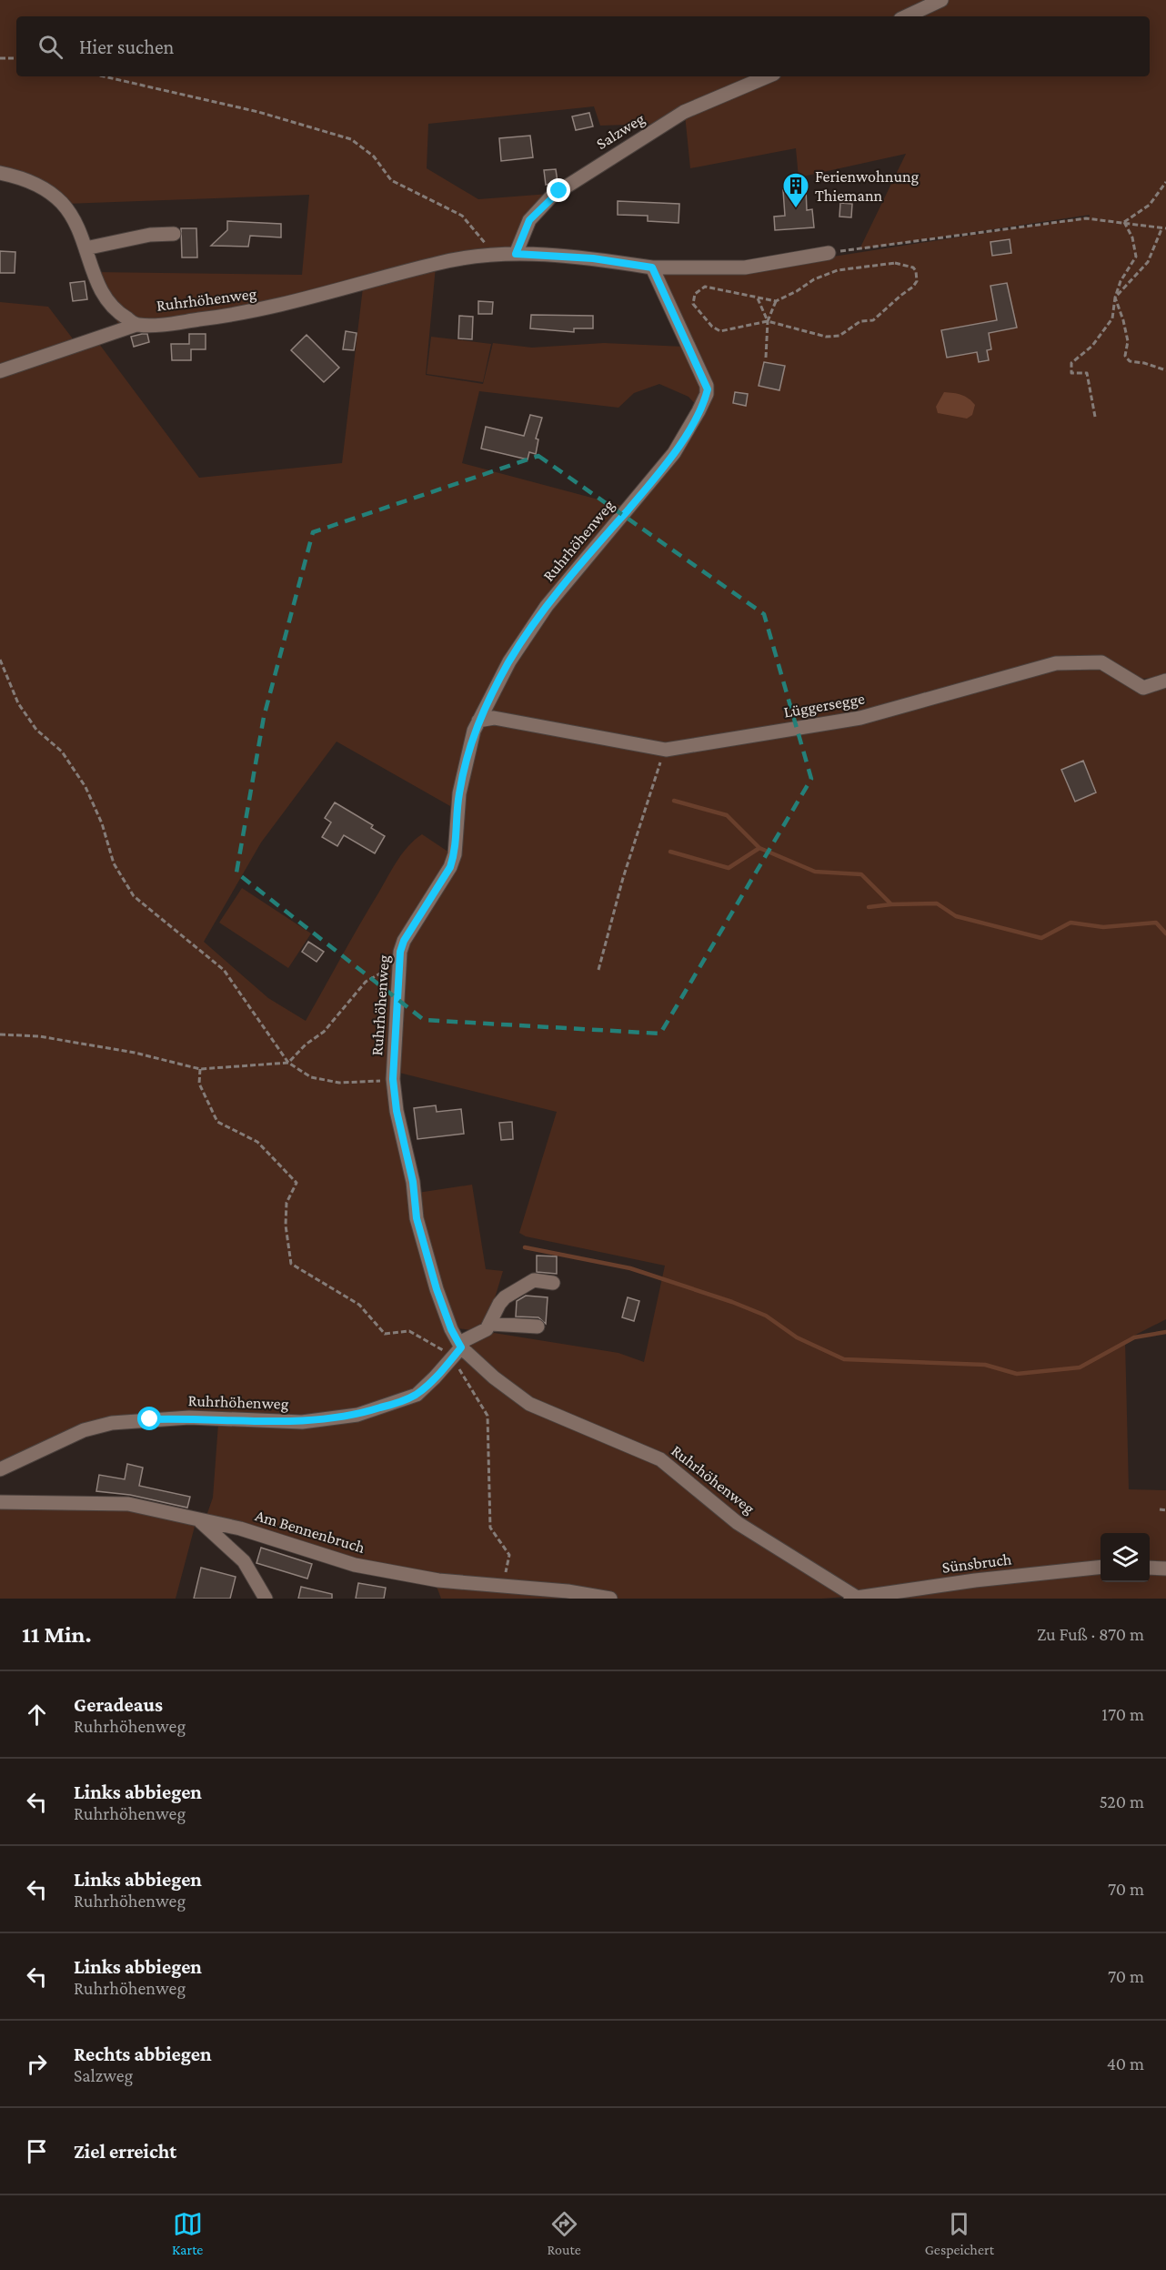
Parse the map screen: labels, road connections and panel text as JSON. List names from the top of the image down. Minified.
{"streets":{"street":["Salzweg","Ruhrhöhenweg","Lüggersegge","Am Bennenbruch","Sünsbruch"]},"crossings":[["Salzweg","Ruhrhöhenweg"],["Ruhrhöhenweg","Lüggersegge"],["Ruhrhöhenweg","Sünsbruch"]],"places":{"building":["Ferienwohnung Thiemann"]},"page":{"search":"Hier suchen","heading":["11 Min.","Zu Fuß · 870 m"],"list":[["Geradeaus","Ruhrhöhenweg","170 m"],["Links abbiegen","Ruhrhöhenweg","520 m"],["Links abbiegen","Ruhrhöhenweg","70 m"],["Links abbiegen","Ruhrhöhenweg","70 m"],["Rechts abbiegen","Salzweg","40 m"],"Ziel erreicht"],"nav":["Karte","Route","Gespeichert"]}}
